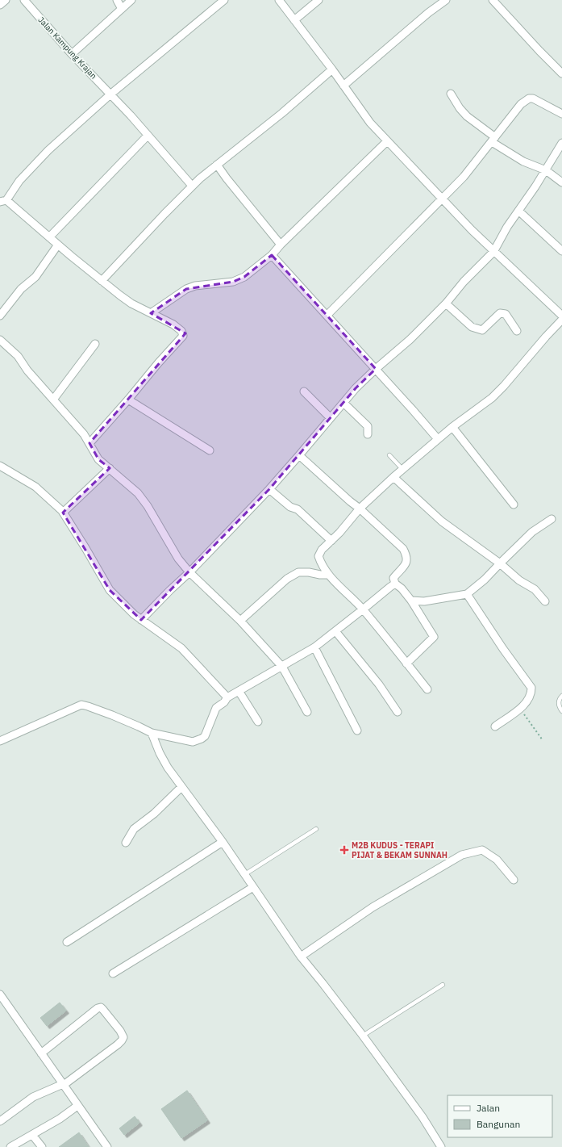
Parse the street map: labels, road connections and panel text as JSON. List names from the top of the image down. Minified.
{"streets":{"street":["Jalan Kampung Krajan"]},"places":{"health":["M2B KUDUS - TERAPI PIJAT & BEKAM SUNNAH"]},"legend":["Jalan","Bangunan"]}
